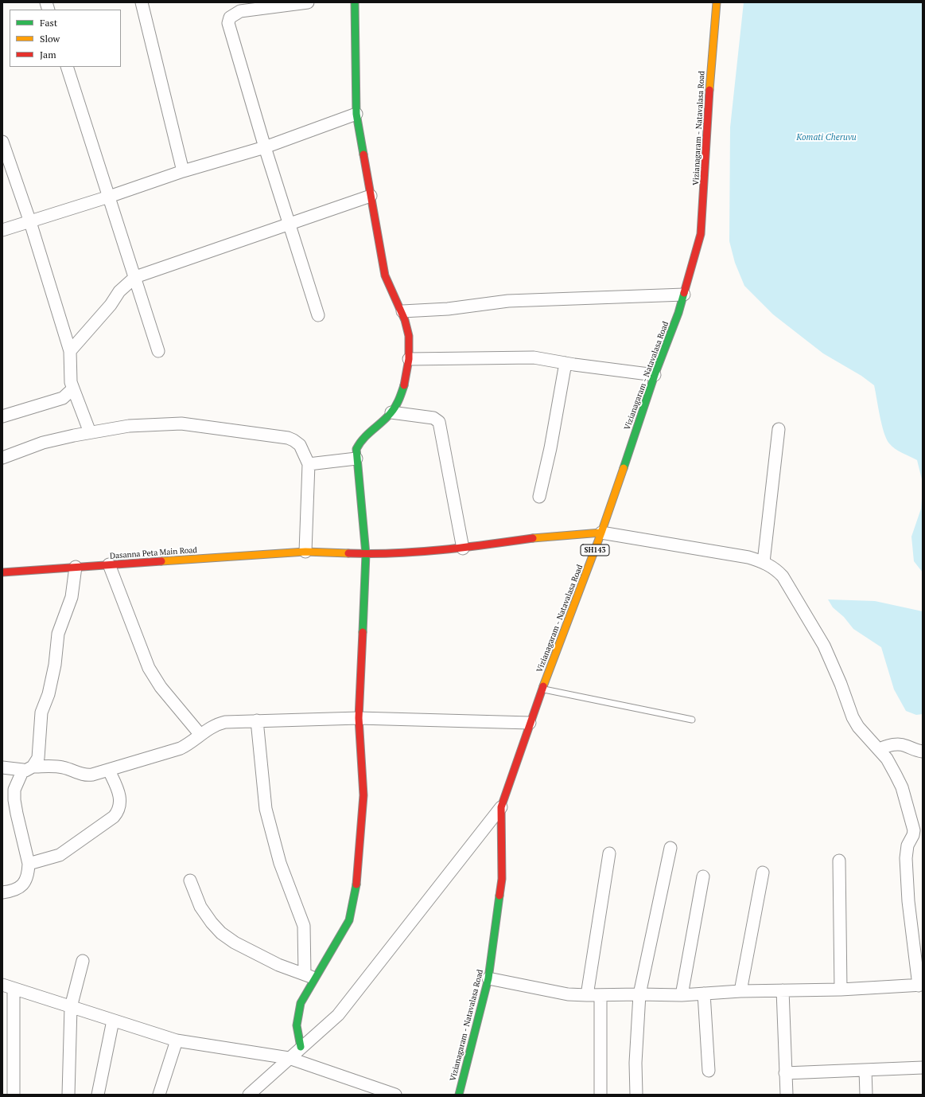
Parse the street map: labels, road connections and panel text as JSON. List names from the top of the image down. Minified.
{"streets":{"street":["Vizianagaram - Natavalasa Road","SH143","Dasanna Peta Main Road"]},"crossings":[["Vizianagaram - Natavalasa Road","Dasanna Peta Main Road"]],"water":["Komati Cheruvu"],"legend":["Fast","Slow","Jam"]}
